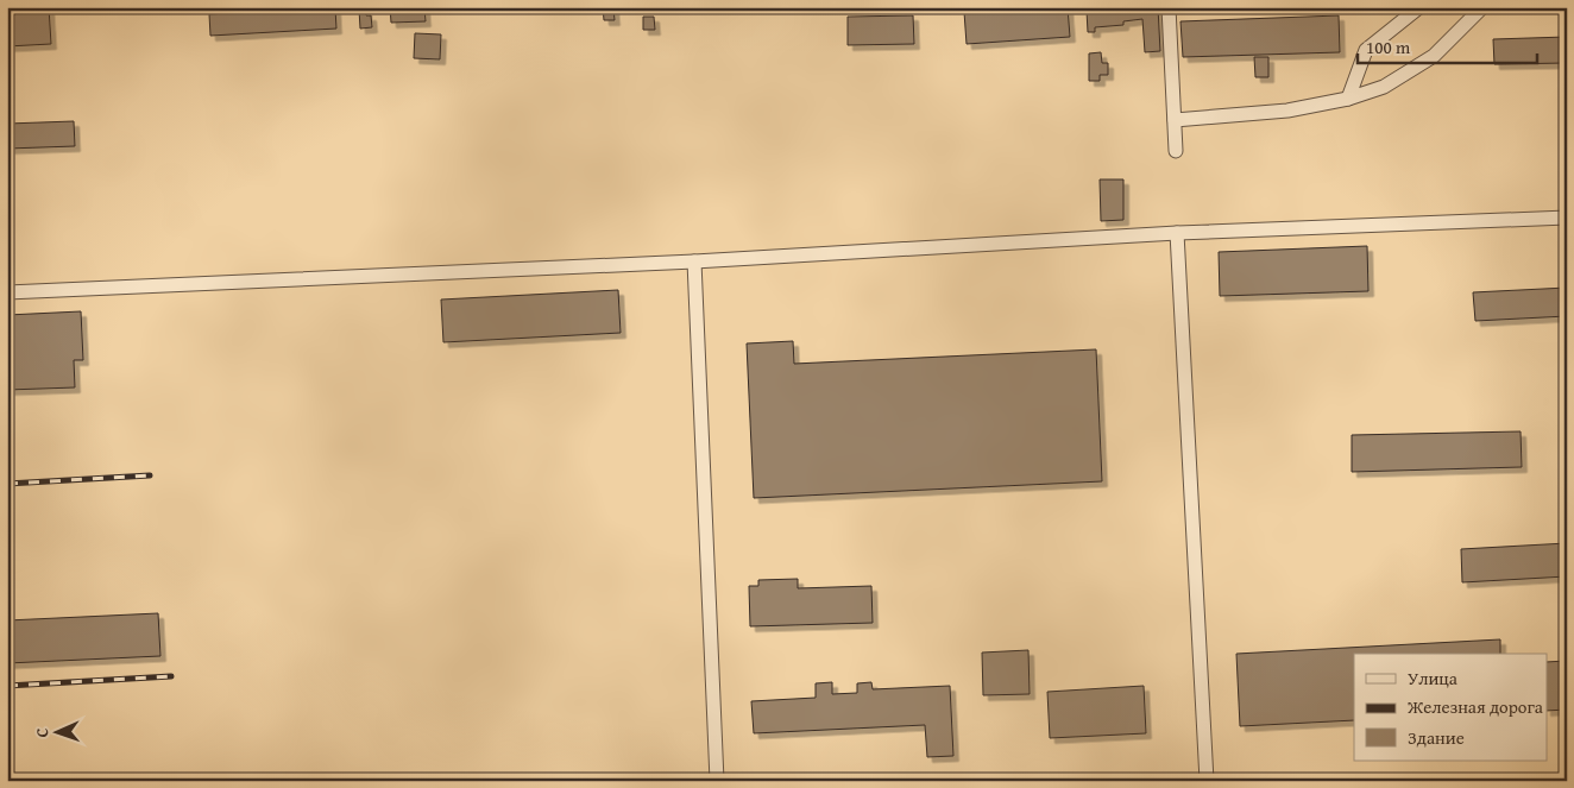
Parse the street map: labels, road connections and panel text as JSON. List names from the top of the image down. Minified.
{"legend":["Улица","Железная дорога","Здание"],"scale_bar":"100 m","north":"left"}
